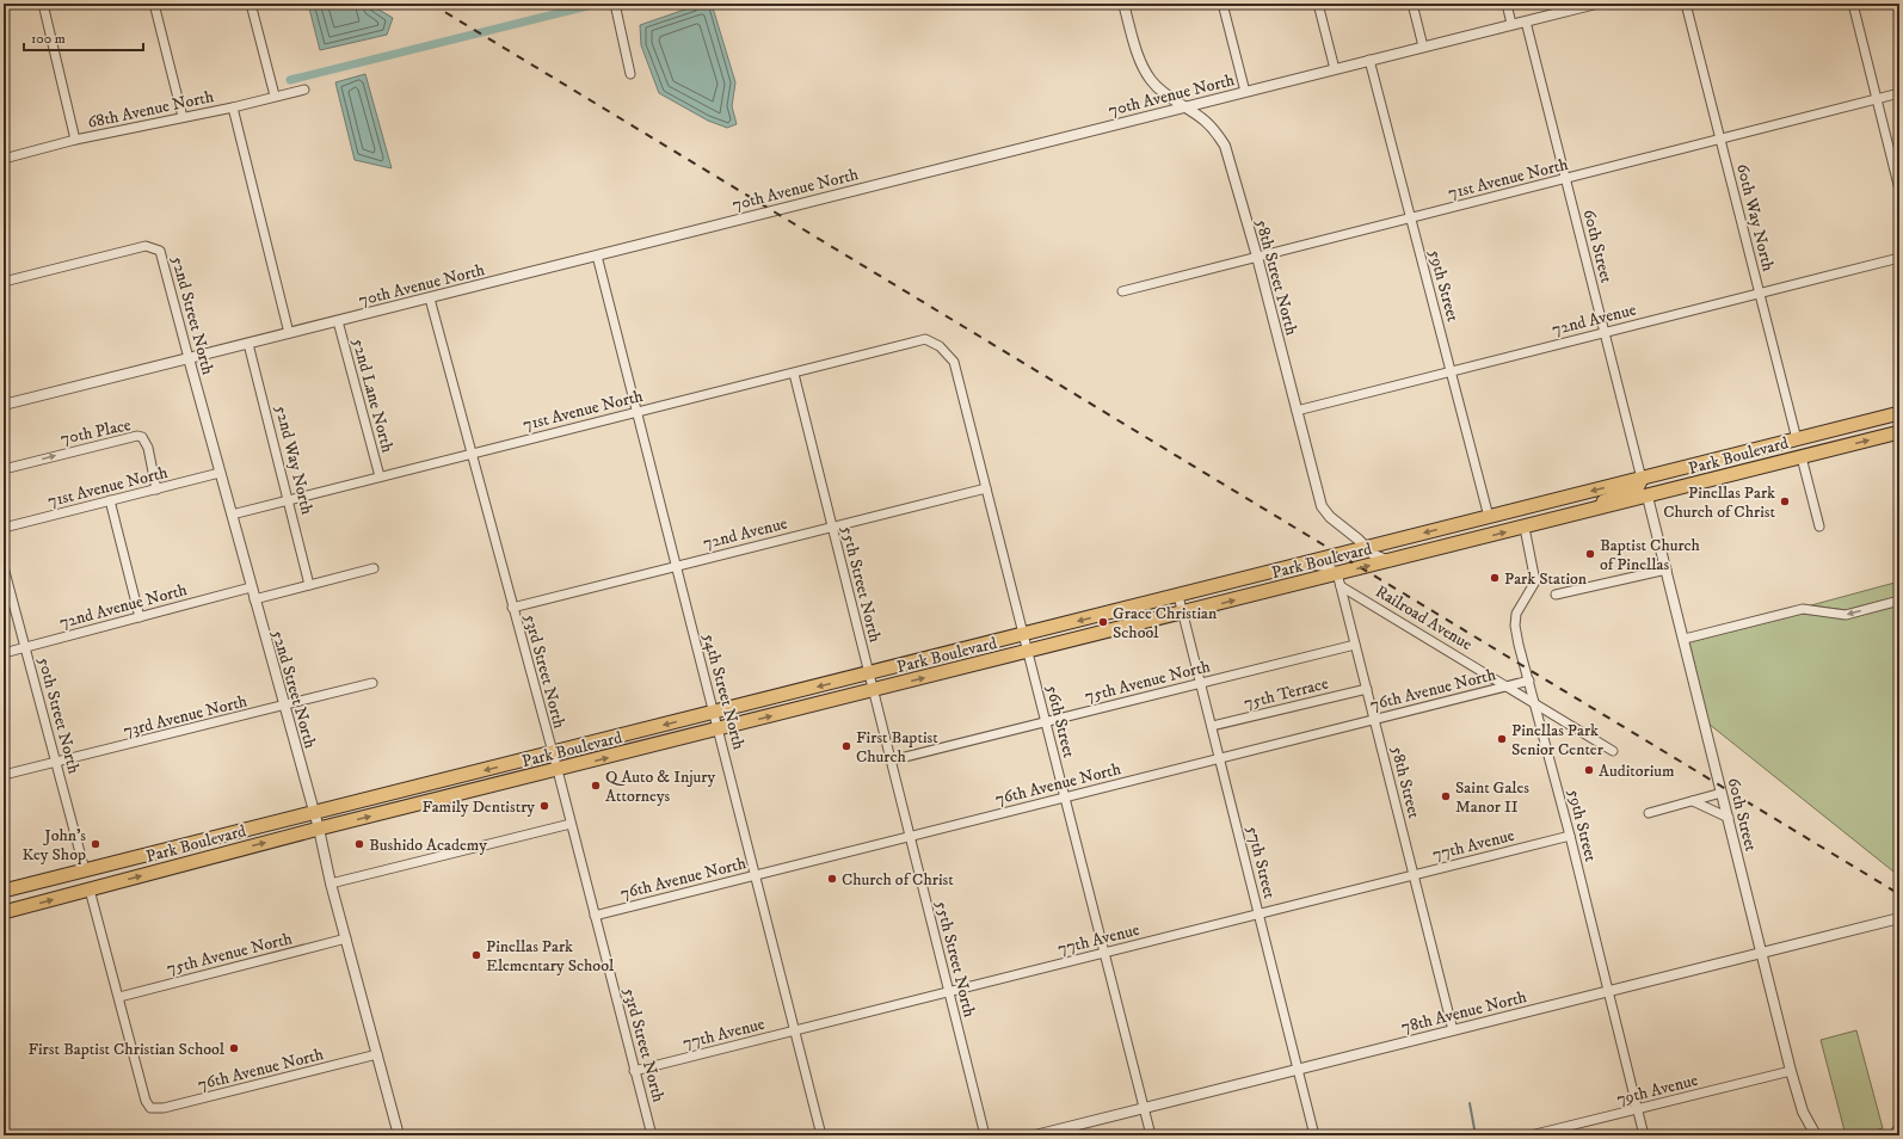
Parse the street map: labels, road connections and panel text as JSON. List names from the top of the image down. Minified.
{"streets":{"main road":["Park Boulevard"],"street":["70th Avenue North","68th Avenue North","71st Avenue North","60th Way North","60th Street","58th Street North","59th Street","52nd Street North","72nd Avenue","52nd Lane North","70th Place","52nd Way North","55th Street North","72nd Avenue North","Railroad Avenue","53rd Street North","75th Avenue North","76th Avenue North","54th Street North","75th Terrace","50th Street North","73rd Avenue North","56th Street","58th Street","77th Avenue","57th Street","78th Avenue North","79th Avenue"]},"crossings":[["70th Avenue North","60th Street"],["70th Avenue North","58th Street North"],["70th Avenue North","59th Street"],["70th Avenue North","52nd Street North"],["70th Avenue North","52nd Lane North"],["70th Avenue North","52nd Way North"],["70th Avenue North","53rd Street North"],["70th Avenue North","54th Street North"],["71st Avenue North","60th Way North"],["71st Avenue North","60th Street"],["71st Avenue North","58th Street North"],["71st Avenue North","59th Street"],["71st Avenue North","52nd Street North"],["71st Avenue North","52nd Lane North"],["71st Avenue North","70th Place"],["71st Avenue North","52nd Way North"],["71st Avenue North","55th Street North"],["71st Avenue North","53rd Street North"],["71st Avenue North","54th Street North"],["71st Avenue North","56th Street"],["60th Way North","72nd Avenue"],["60th Way North","Park Boulevard"],["60th Street","72nd Avenue"],["60th Street","Park Boulevard"],["60th Street","78th Avenue North"],["60th Street","79th Avenue"],["58th Street North","72nd Avenue"],["58th Street North","Park Boulevard"],["59th Street","72nd Avenue"],["59th Street","Park Boulevard"],["59th Street","Railroad Avenue"],["59th Street","76th Avenue North"],["59th Street","77th Avenue"],["59th Street","78th Avenue North"],["59th Street","79th Avenue"],["52nd Street North","Park Boulevard"],["52nd Street North","72nd Avenue North"],["52nd Street North","75th Avenue North"],["52nd Street North","76th Avenue North"],["52nd Street North","73rd Avenue North"],["72nd Avenue","55th Street North"],["72nd Avenue","53rd Street North"],["72nd Avenue","54th Street North"],["72nd Avenue","56th Street"],["Park Boulevard","55th Street North"],["Park Boulevard","Railroad Avenue"],["Park Boulevard","53rd Street North"],["Park Boulevard","54th Street North"],["Park Boulevard","50th Street North"],["Park Boulevard","56th Street"],["Park Boulevard","58th Street"],["Park Boulevard","57th Street"],["55th Street North","75th Avenue North"],["55th Street North","76th Avenue North"],["55th Street North","77th Avenue"],["72nd Avenue North","50th Street North"],["Railroad Avenue","76th Avenue North"],["Railroad Avenue","58th Street"],["53rd Street North","76th Avenue North"],["53rd Street North","77th Avenue"],["75th Avenue North","76th Avenue North"],["75th Avenue North","56th Street"],["75th Avenue North","58th Street"],["75th Avenue North","57th Street"],["76th Avenue North","54th Street North"],["76th Avenue North","56th Street"],["76th Avenue North","58th Street"],["76th Avenue North","57th Street"],["54th Street North","77th Avenue"],["75th Terrace","58th Street"],["75th Terrace","57th Street"],["50th Street North","73rd Avenue North"],["56th Street","77th Avenue"],["56th Street","78th Avenue North"],["58th Street","77th Avenue"],["58th Street","78th Avenue North"],["77th Avenue","57th Street"],["57th Street","78th Avenue North"]],"places":["Pinellas Park Church of Christ","Baptist Church of Pinellas","Park Station","Grace Christian School","Pinellas Park Senior Center","First Baptist Church","Auditorium","Q Auto & Injury Attorneys","Saint Gales Manor II","Family Dentistry","John's Key Shop","Bushido Academy","Church of Christ","Pinellas Park Elementary School","First Baptist Christian School"],"scale_bar":"100 m"}
